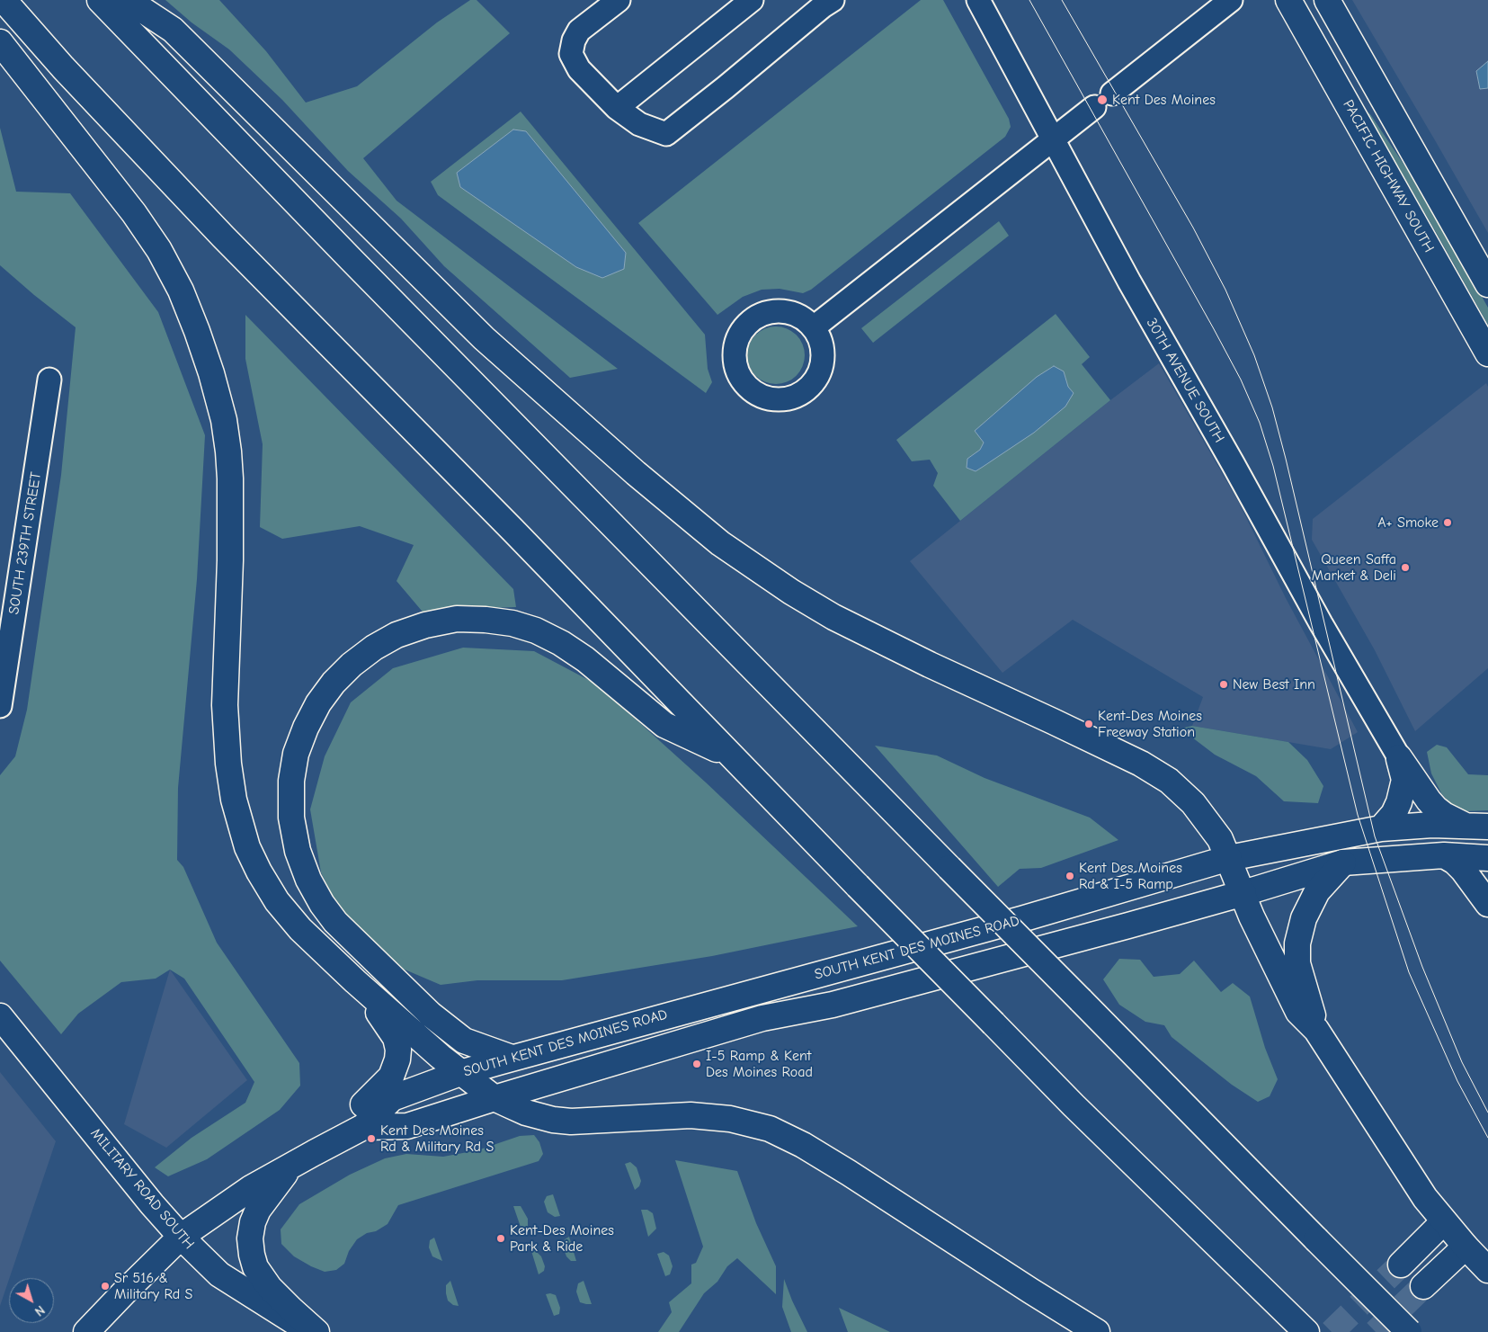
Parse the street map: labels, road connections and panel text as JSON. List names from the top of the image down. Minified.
{"streets":{"main road":["PACIFIC HIGHWAY SOUTH","SOUTH KENT DES MOINES ROAD","MILITARY ROAD SOUTH"],"street":["30TH AVENUE SOUTH","SOUTH 239TH STREET"]},"crossings":[["SOUTH KENT DES MOINES ROAD","MILITARY ROAD SOUTH"]],"places":["Kent Des Moines","A+ Smoke","Queen Saffa Market & Deli","New Best Inn","Kent-Des Moines Freeway Station","Kent Des Moines Rd & I-5 Ramp","I-5 Ramp & Kent Des Moines Road","Kent Des Moines Rd & Military Rd S","Kent-Des Moines Park & Ride","Sr 516 & Military Rd S"],"north":"bottom right"}
